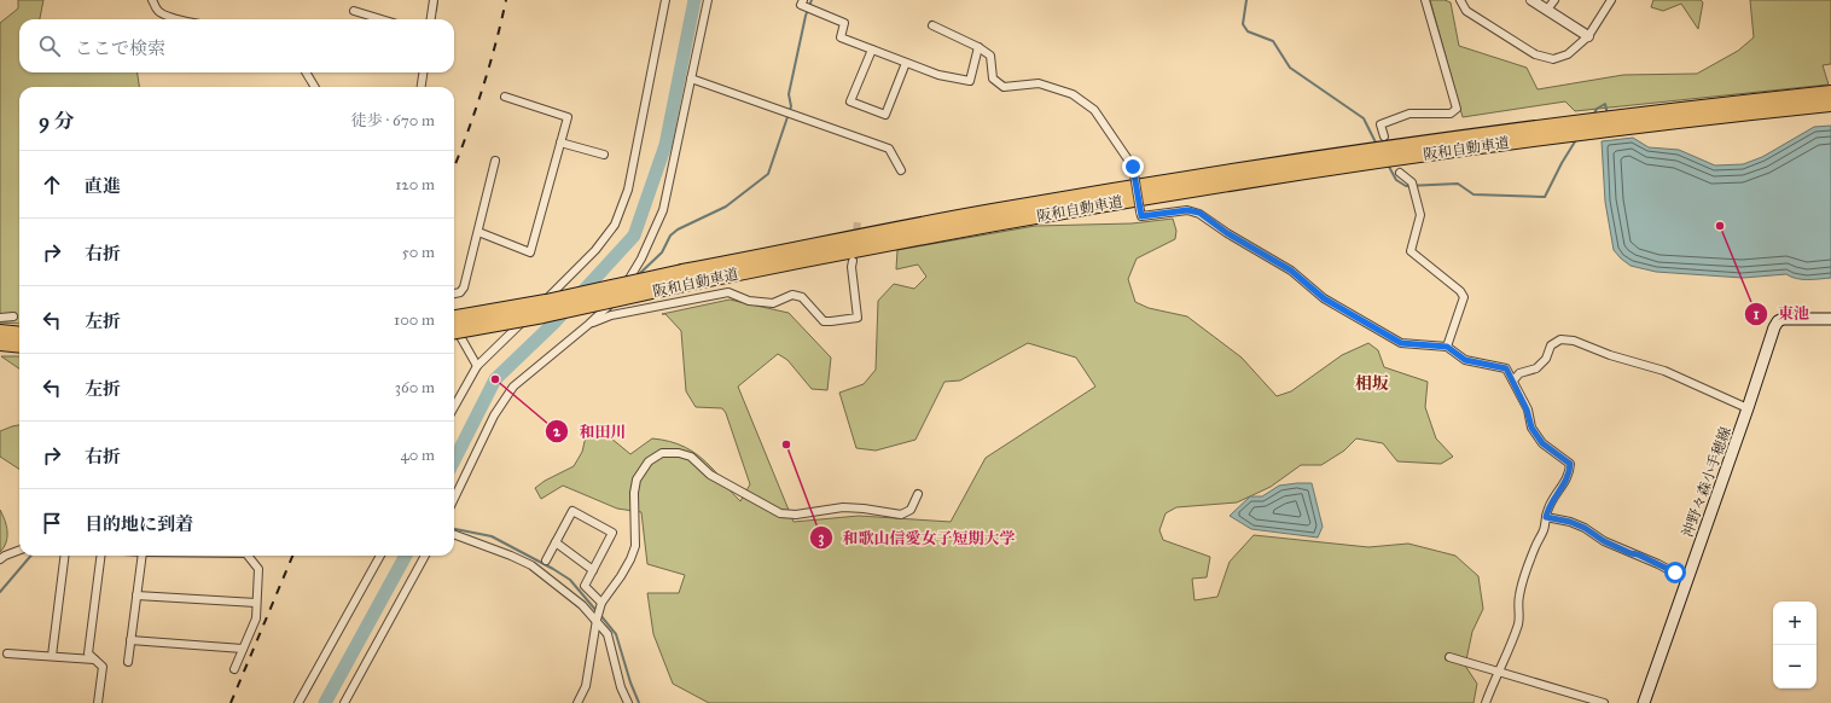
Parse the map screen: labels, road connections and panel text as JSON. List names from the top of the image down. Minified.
{"streets":{"highway":["阪和自動車道"],"main road":["沖野々森小手穂線"]},"districts":["相坂"],"places":["東池","和田川","和歌山信愛女子短期大学"],"page":{"search":"ここで検索","heading":["9 分","徒歩 · 670 m"],"list":[["直進","120 m"],["右折","50 m"],["左折","100 m"],["左折","360 m"],["右折","40 m"],"目的地に到着"],"map_buttons":["+","−"]}}
